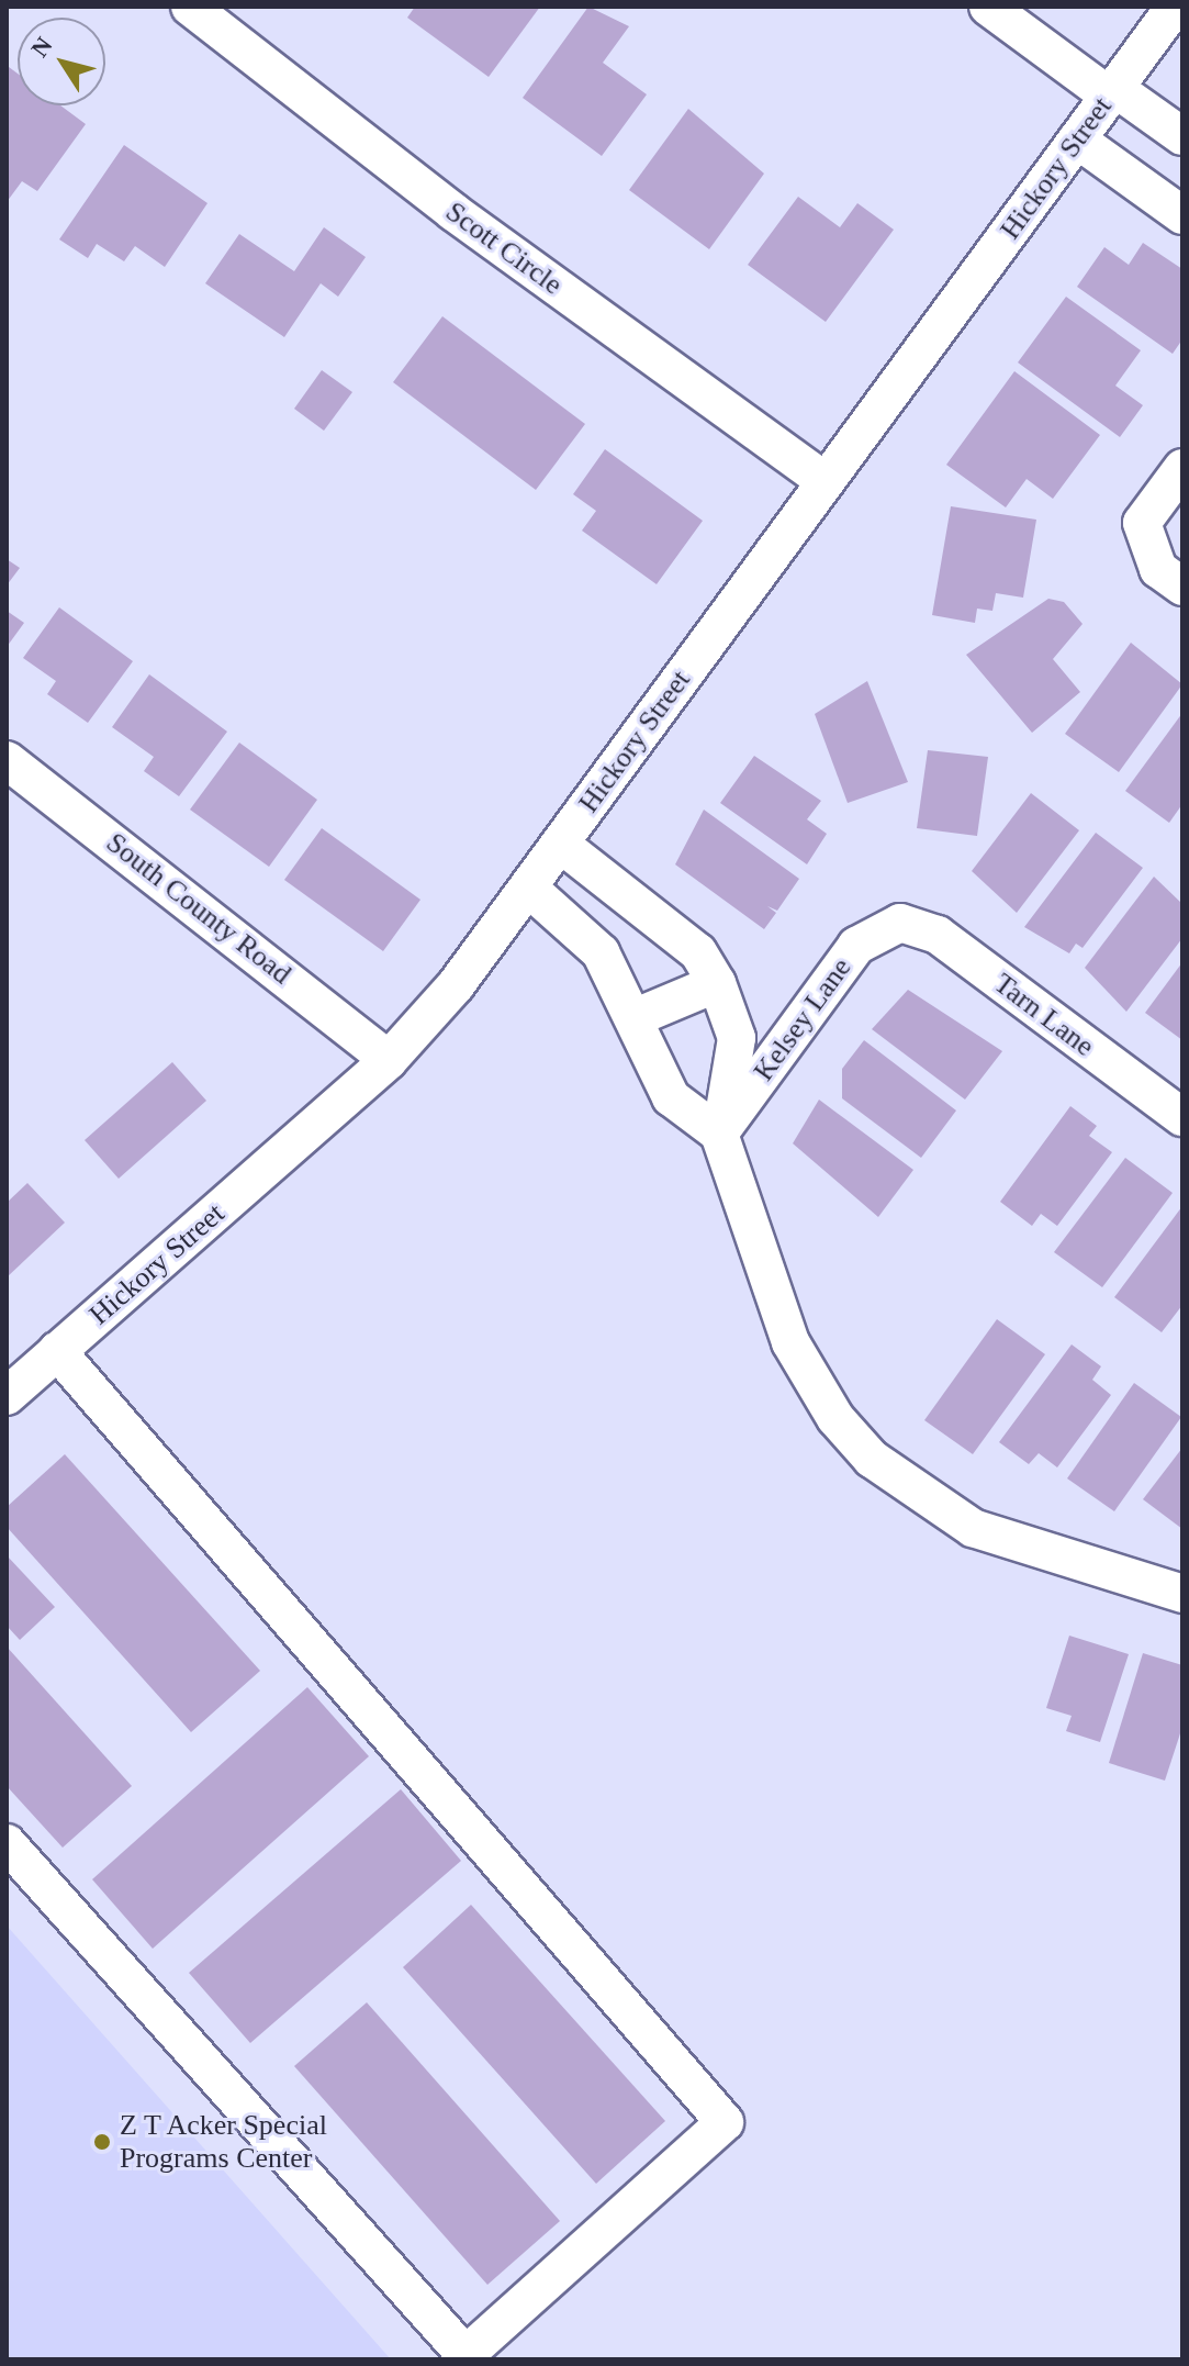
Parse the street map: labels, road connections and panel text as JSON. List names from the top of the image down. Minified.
{"streets":{"street":["Hickory Street","Scott Circle","South County Road","Tarn Lane","Kelsey Lane"]},"crossings":[["Hickory Street","Scott Circle"],["Hickory Street","South County Road"],["Tarn Lane","Kelsey Lane"]],"places":["Z T Acker Special Programs Center"],"north":"top left"}
